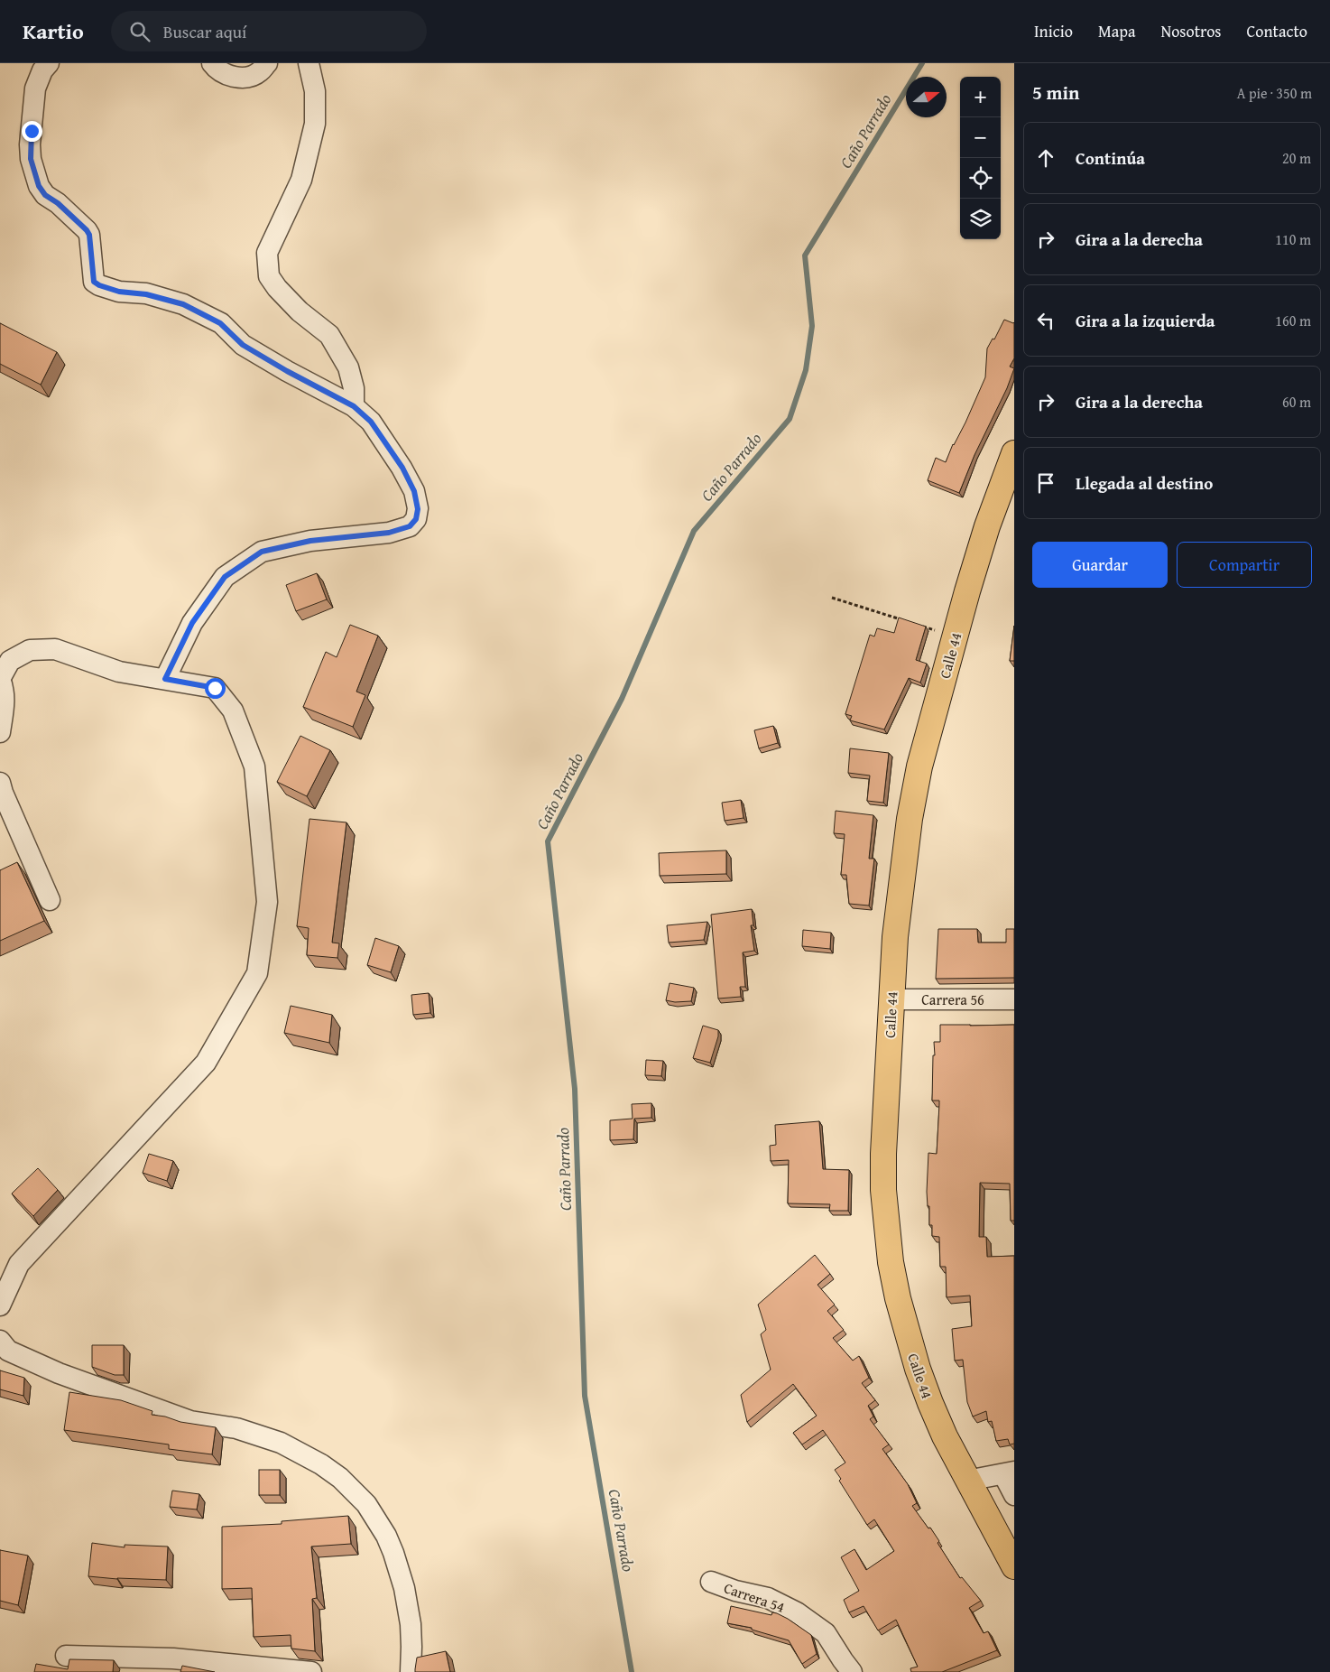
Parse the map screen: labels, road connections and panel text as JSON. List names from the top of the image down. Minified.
{"streets":{"main road":["Calle 44"],"street":["Carrera 56","Carrera 54"]},"crossings":[["Calle 44","Carrera 56"]],"water":["Caño Parrado"],"north":"right","page":{"header":"Kartio","search":"Buscar aquí","nav":["Inicio","Mapa","Nosotros","Contacto"],"heading":["5 min","A pie · 350 m"],"map_buttons":["+","−"],"list":[["Continúa","20 m"],["Gira a la derecha","110 m"],["Gira a la izquierda","160 m"],["Gira a la derecha","60 m"],"Llegada al destino"],"buttons":["Guardar","Compartir"]}}
